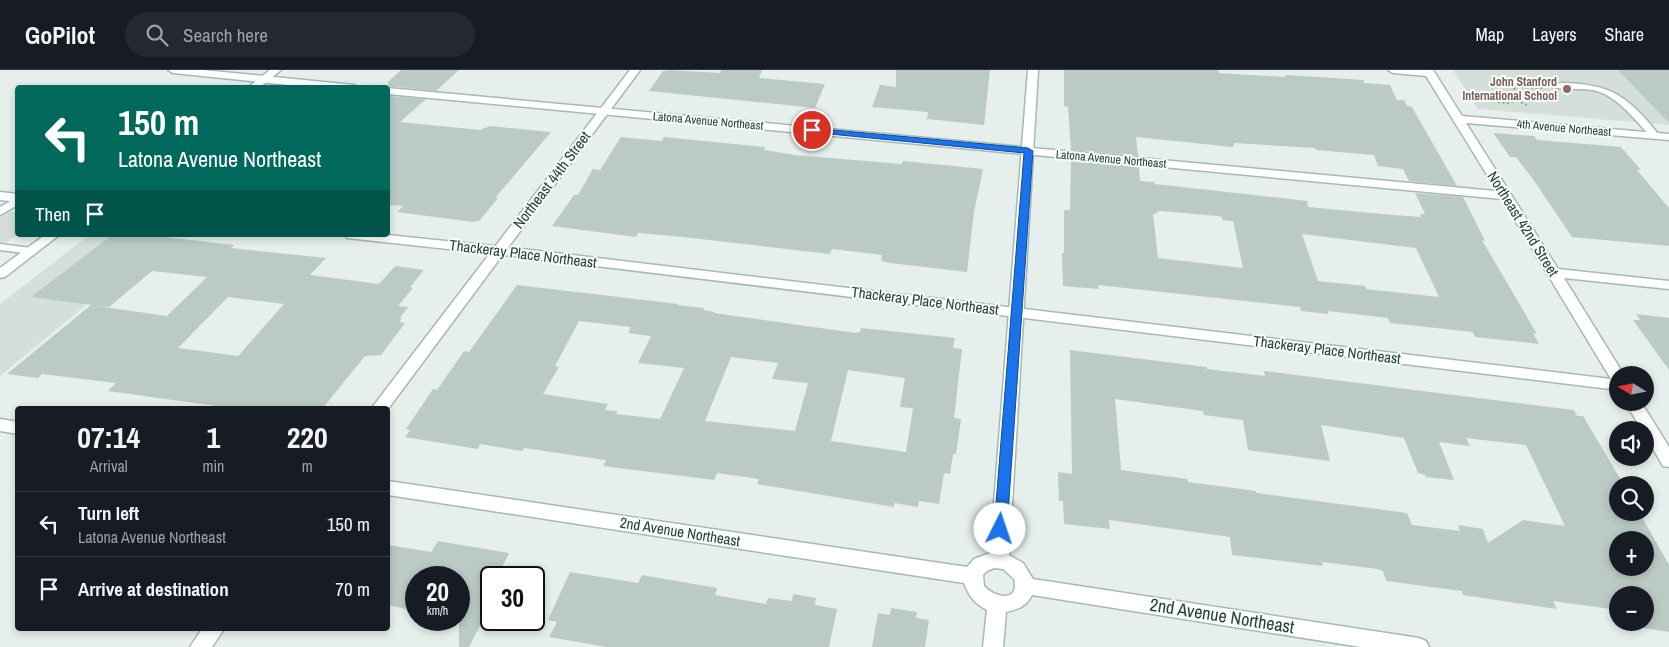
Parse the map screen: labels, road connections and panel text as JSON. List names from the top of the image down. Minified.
{"streets":{"street":["Latona Avenue Northeast","4th Avenue Northeast","Northeast 44th Street","Northeast 42nd Street","Thackeray Place Northeast","2nd Avenue Northeast"]},"crossings":[["Latona Avenue Northeast","Northeast 44th Street"],["Latona Avenue Northeast","Northeast 42nd Street"],["4th Avenue Northeast","Northeast 42nd Street"],["Northeast 44th Street","Thackeray Place Northeast"]],"places":["John Stanford International School"],"north":"left","page":{"header":"GoPilot","search":"Search here","nav":["Map","Layers","Share"],"turn":["150 m","Latona Avenue Northeast"],"then":"Then","map_buttons":["+","−"],"eta":["07:14","Arrival","1","min","220","m"],"list":[{"name":"Turn left","note":"Latona Avenue Northeast","value":"150 m"},{"name":"Arrive at destination","value":"70 m"}],"speed":"20 km/h","limit":"30"}}
